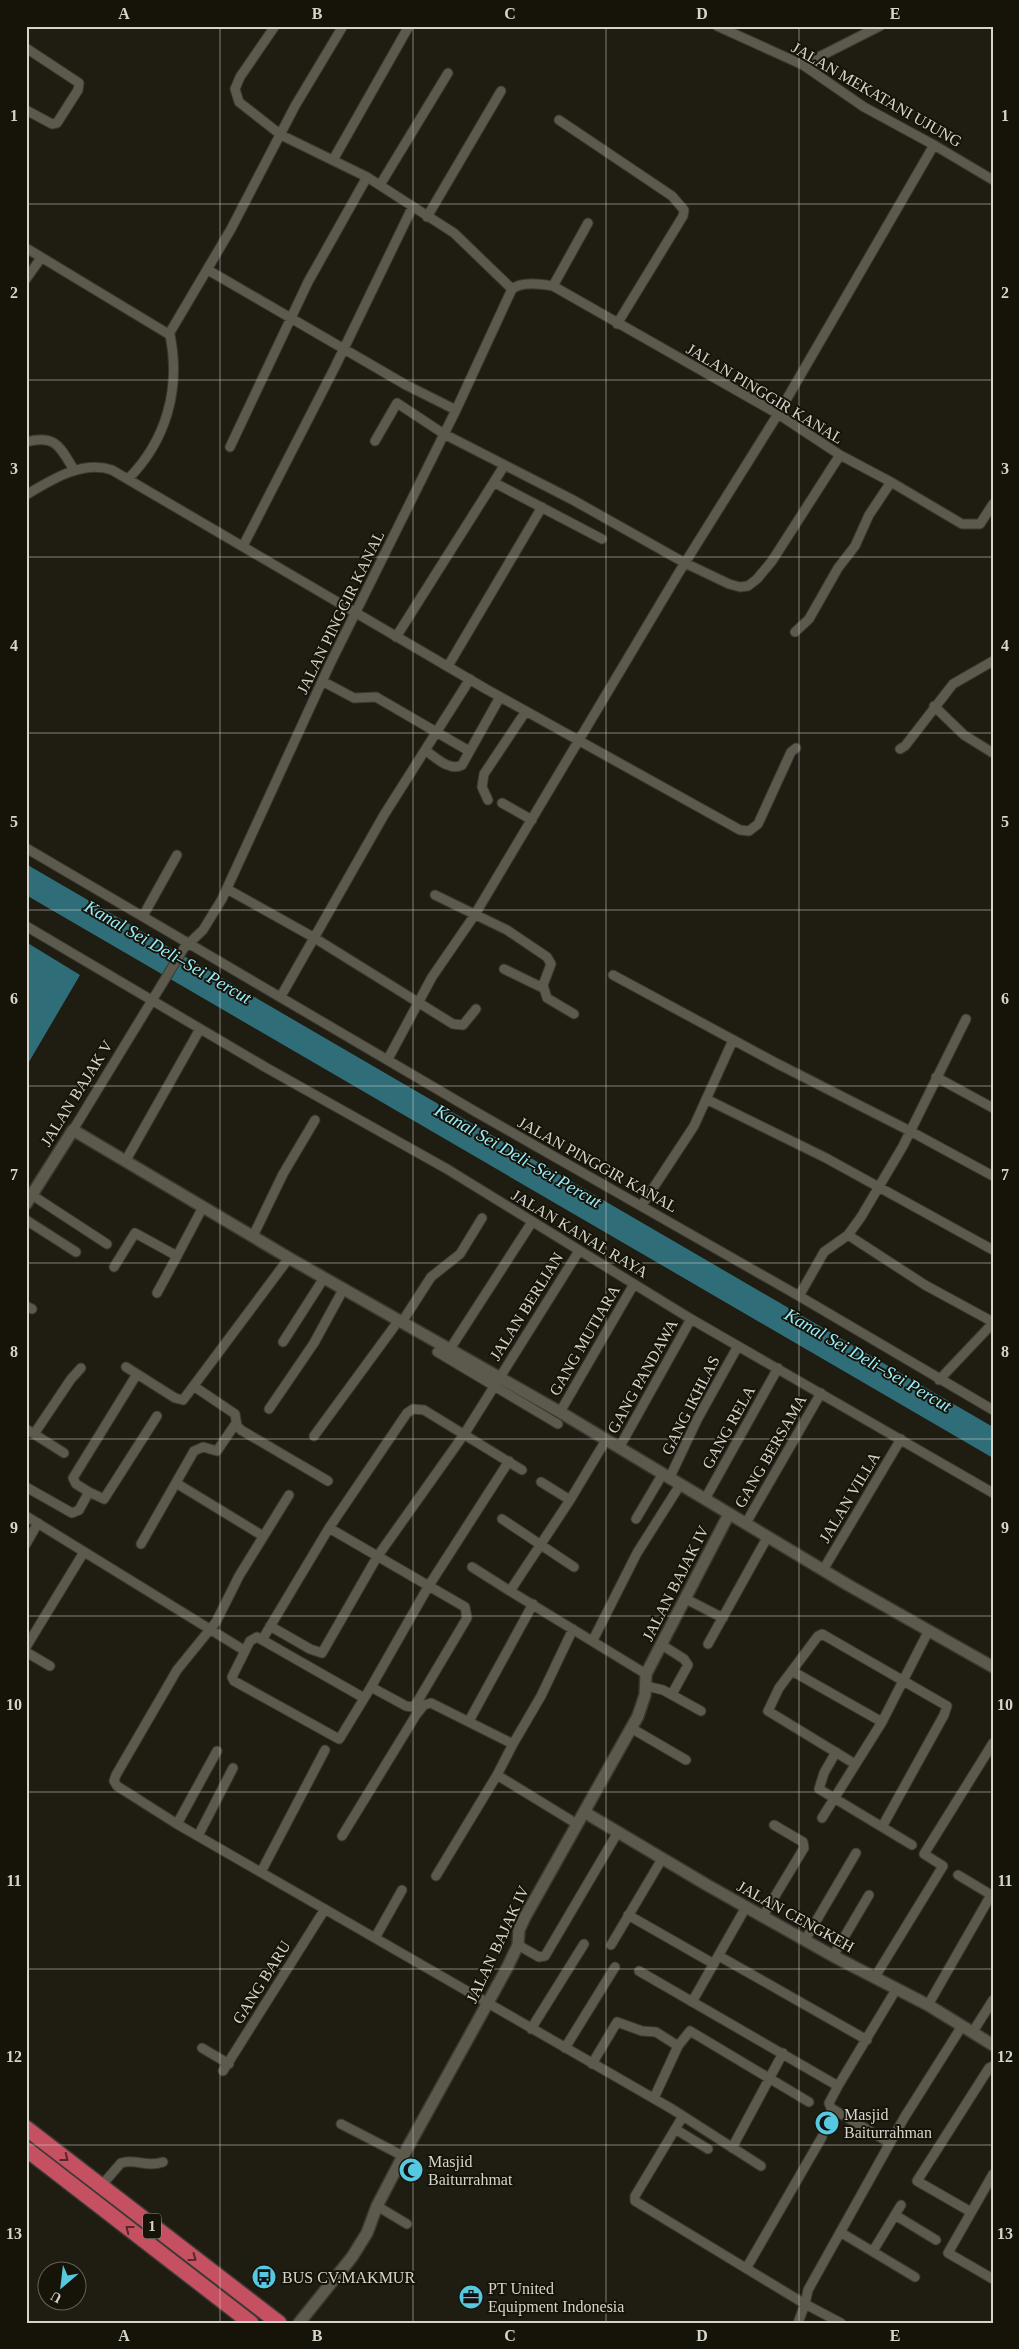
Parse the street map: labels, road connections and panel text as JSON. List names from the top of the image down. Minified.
{"streets":{"highway":["1"],"street":["JALAN MEKATANI UJUNG","JALAN PINGGIR KANAL","JALAN BAJAK V","JALAN KANAL RAYA","JALAN BERLIAN","GANG MUTIARA","GANG PANDAWA","GANG IKHLAS","GANG RELA","GANG BERSAMA","JALAN VILLA","JALAN BAJAK IV","JALAN CENGKEH","GANG BARU"]},"crossings":[["JALAN PINGGIR KANAL","JALAN BAJAK V"],["JALAN BAJAK V","JALAN KANAL RAYA"],["JALAN KANAL RAYA","JALAN BERLIAN"],["JALAN KANAL RAYA","GANG MUTIARA"],["JALAN KANAL RAYA","GANG PANDAWA"],["JALAN KANAL RAYA","GANG IKHLAS"],["JALAN KANAL RAYA","GANG RELA"],["JALAN KANAL RAYA","GANG BERSAMA"],["JALAN KANAL RAYA","JALAN VILLA"],["JALAN BAJAK IV","JALAN CENGKEH"]],"water":["Kanal Sei Deli–Sei Percut"],"places":{"mosque":["Masjid Baiturrahman","Masjid Baiturrahmat"],"bus stop":["BUS CV.MAKMUR"],"office":["PT United Equipment Indonesia"]},"north":"bottom left","grid":{"columns":["A","B","C","D","E"],"rows":["1","2","3","4","5","6","7","8","9","10","11","12","13"]}}
